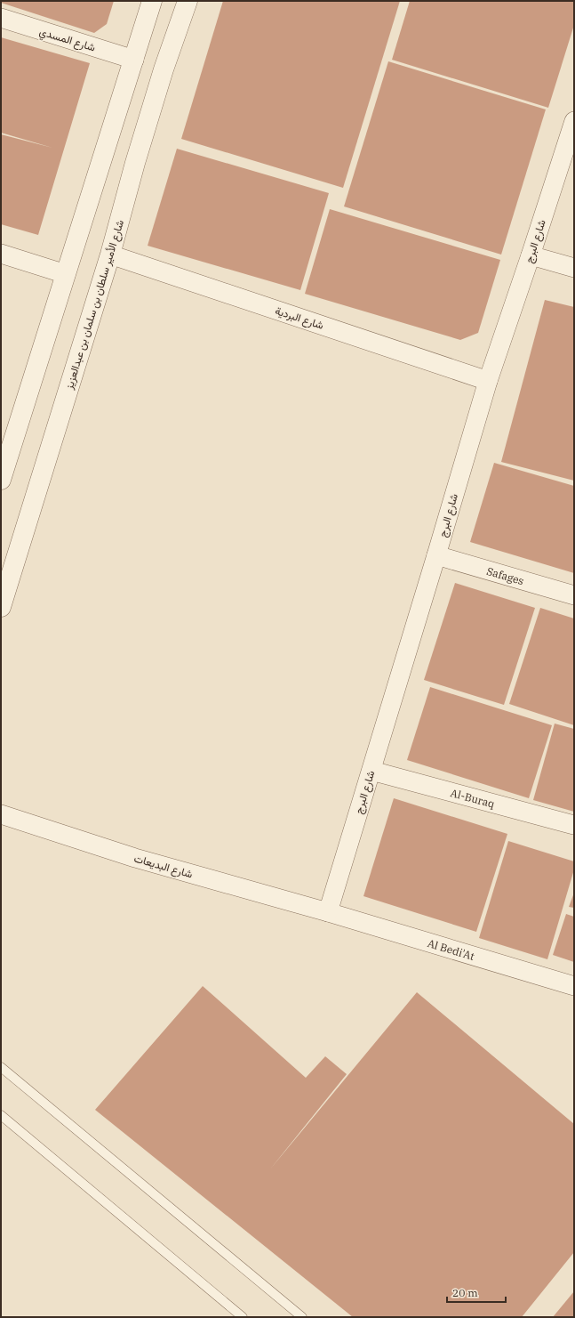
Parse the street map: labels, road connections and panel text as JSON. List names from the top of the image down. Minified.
{"streets":{"street":["شارع المسدي","شارع البرج","شارع الأمير سلطان بن سلمان بن عبدالعزيز","شارع البردية","Safages","Al-Buraq","شارع البديعات","Al Bedi'At"]},"crossings":[["شارع البرج","شارع البردية"],["شارع البرج","Safages"],["شارع البرج","Al-Buraq"],["شارع البرج","شارع البديعات"],["شارع البرج","Al Bedi'At"],["شارع الأمير سلطان بن سلمان بن عبدالعزيز","شارع البردية"],["شارع البديعات","Al Bedi'At"]],"scale_bar":"20 m"}
